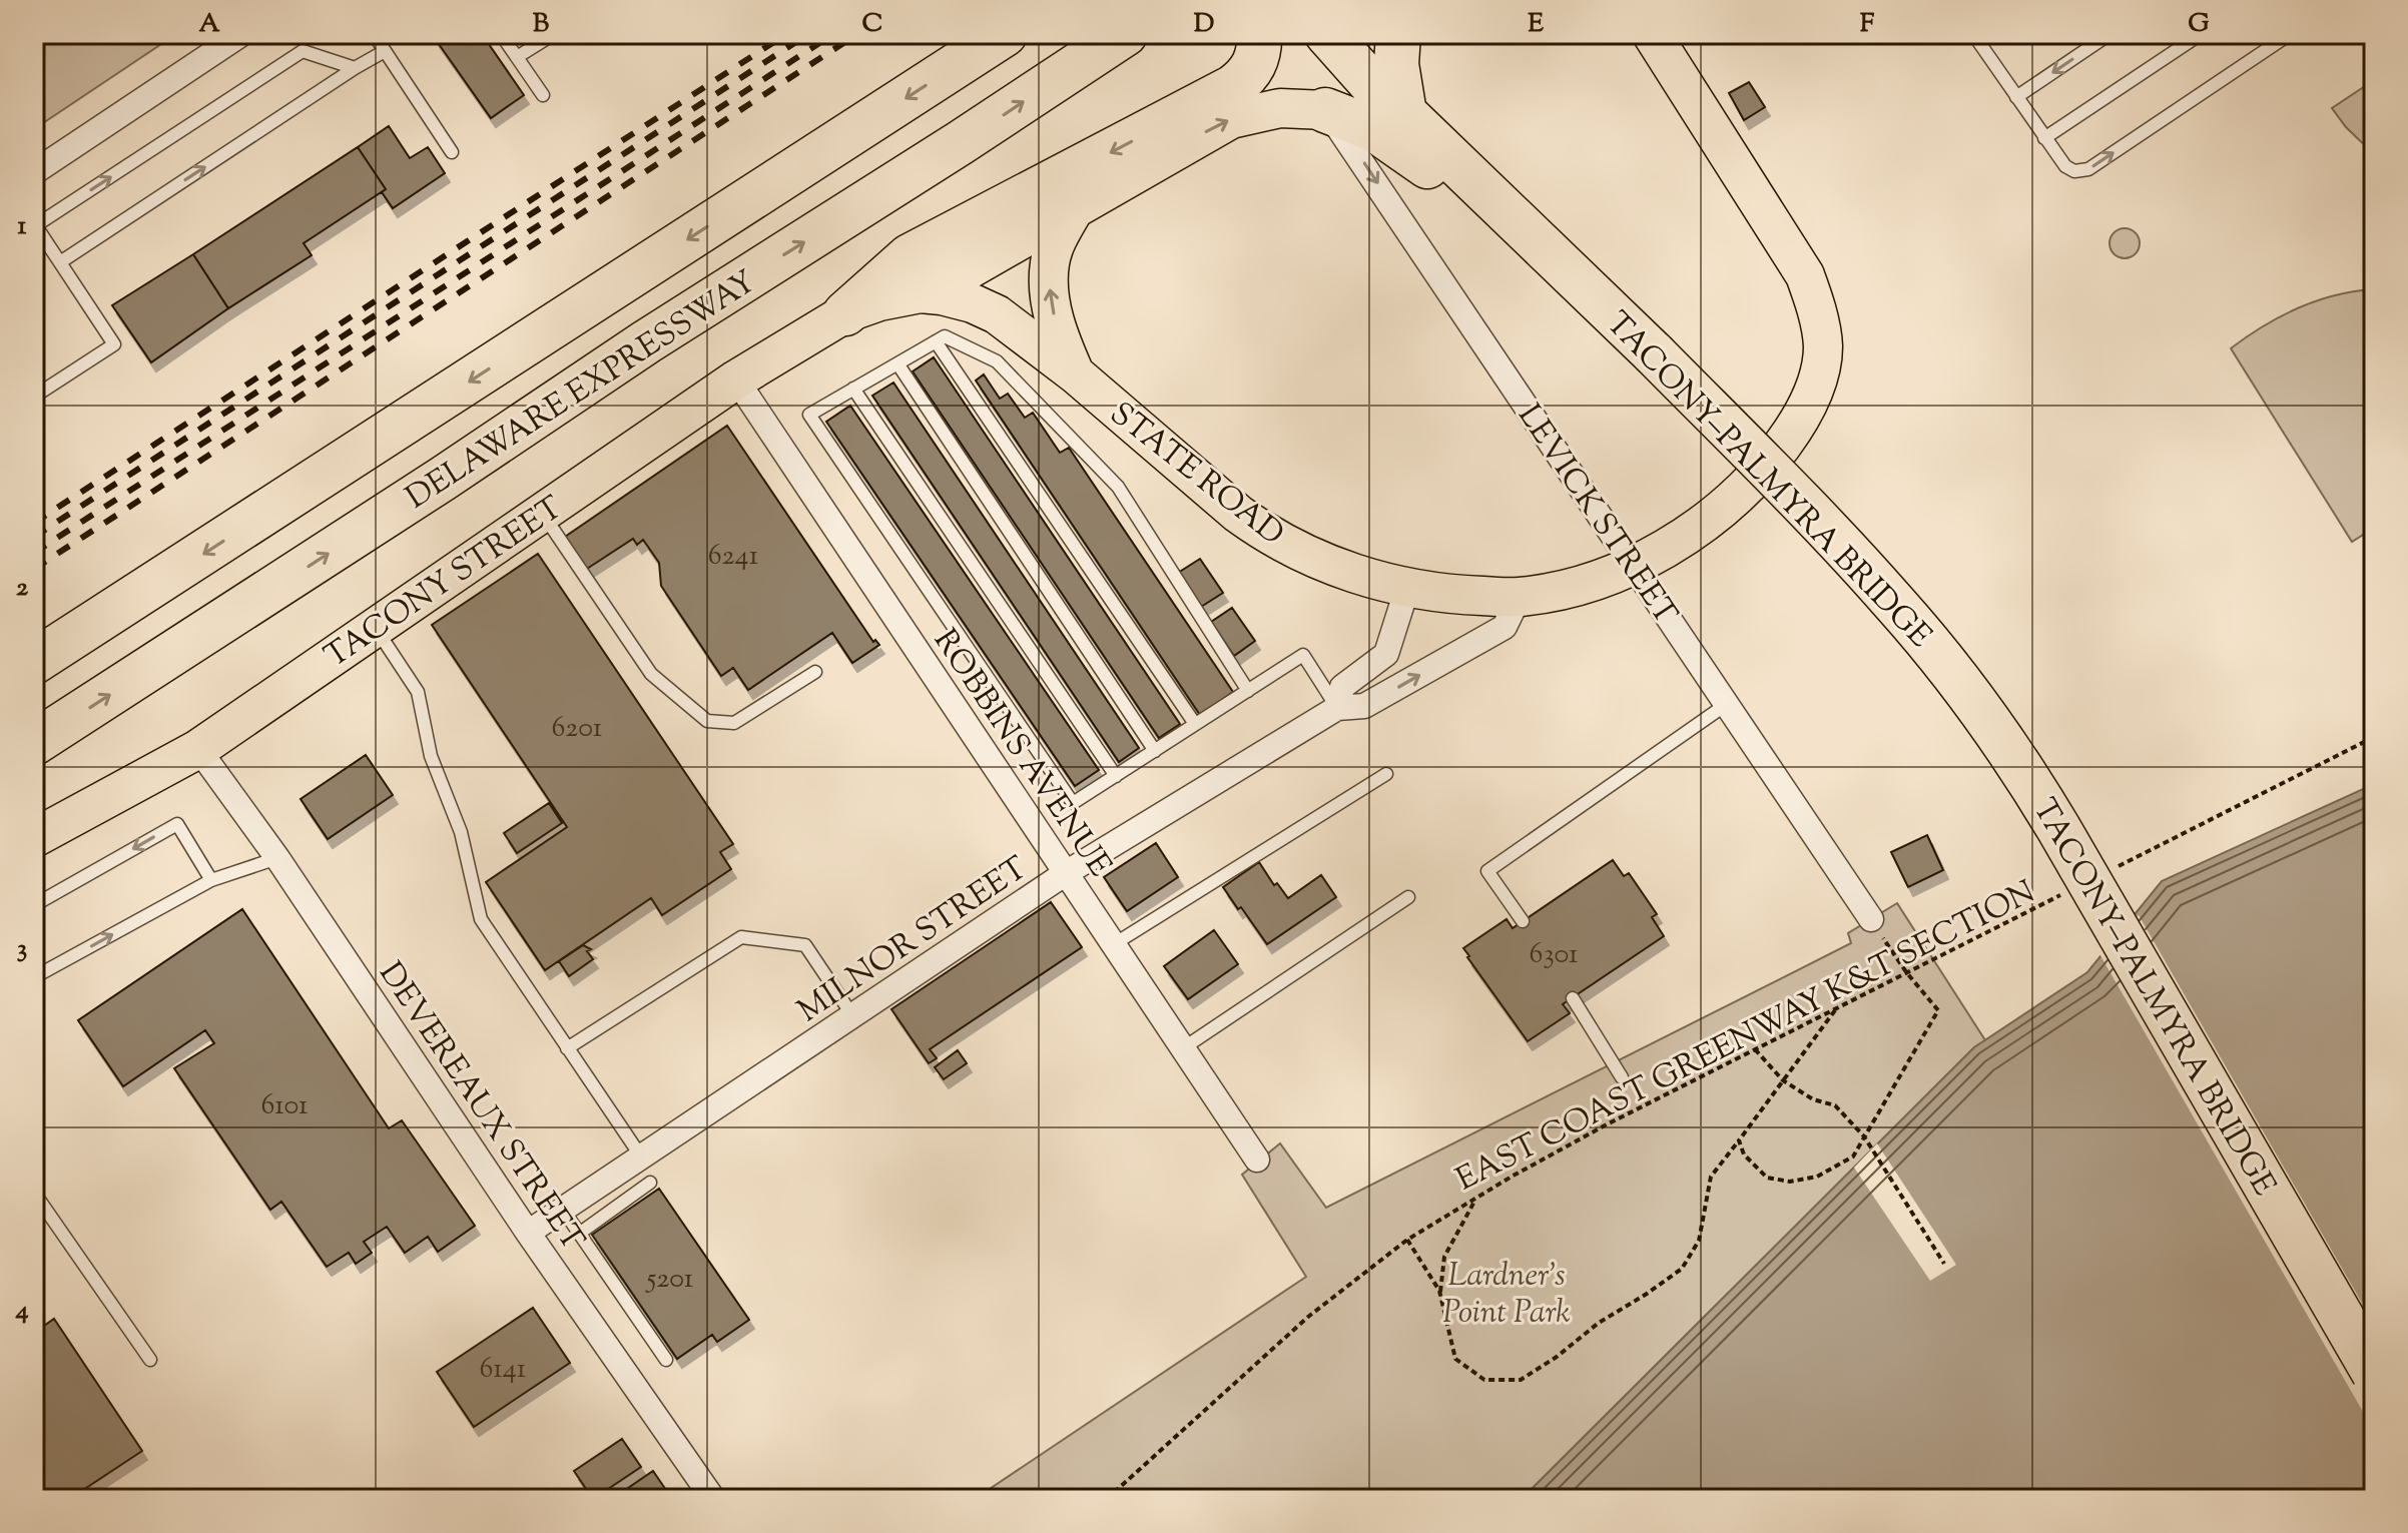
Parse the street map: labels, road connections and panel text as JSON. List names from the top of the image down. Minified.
{"streets":{"highway":["DELAWARE EXPRESSWAY","TACONY–PALMYRA BRIDGE"],"main road":["STATE ROAD","TACONY STREET"],"street":["LEVICK STREET","ROBBINS AVENUE","MILNOR STREET","DEVEREAUX STREET"],"path":["EAST COAST GREENWAY K&T SECTION"]},"crossings":[["STATE ROAD","LEVICK STREET"],["STATE ROAD","TACONY STREET"],["STATE ROAD","MILNOR STREET"],["TACONY STREET","ROBBINS AVENUE"],["TACONY STREET","DEVEREAUX STREET"],["ROBBINS AVENUE","MILNOR STREET"],["MILNOR STREET","DEVEREAUX STREET"]],"one_way":["LEVICK STREET"],"parks":["Lardner's Point Park"],"house_numbers":["6241","6201","6301","6101","5201","6141"],"grid":{"columns":["A","B","C","D","E","F","G"],"rows":["1","2","3","4"]}}
